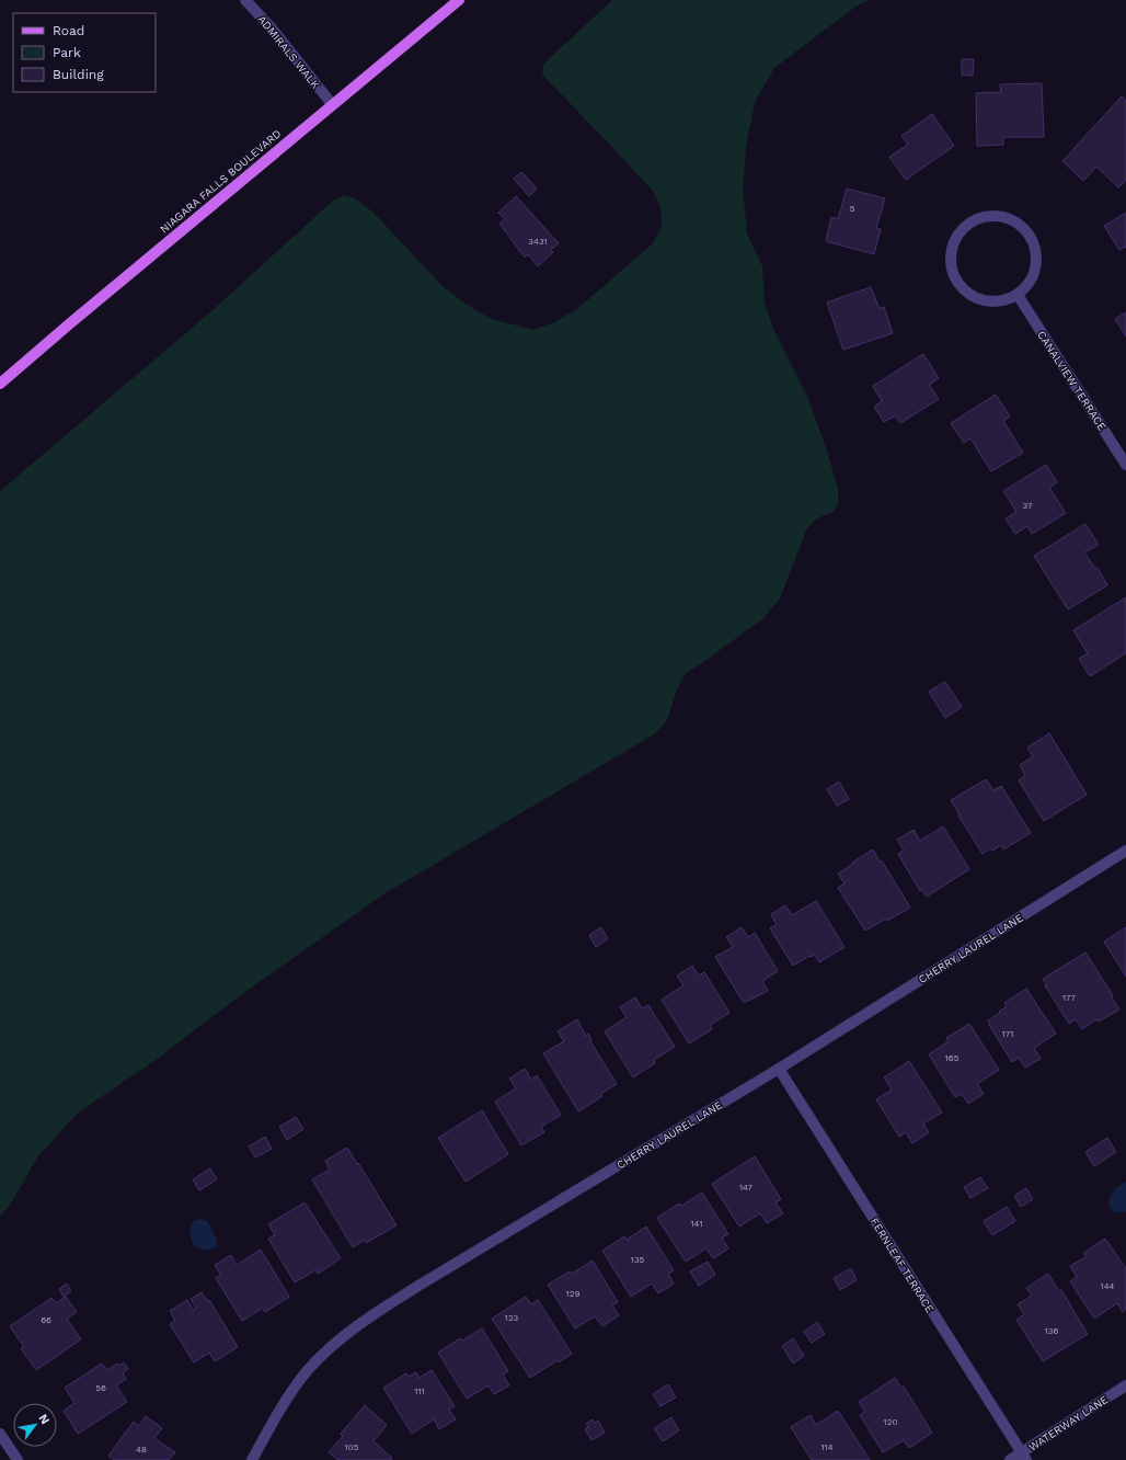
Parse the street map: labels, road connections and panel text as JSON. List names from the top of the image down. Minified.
{"streets":{"main road":["NIAGARA FALLS BOULEVARD"],"street":["ADMIRALS WALK","CANALVIEW TERRACE","CHERRY LAUREL LANE","FERNLEAF TERRACE","WATERWAY LANE"]},"crossings":[["ADMIRALS WALK","NIAGARA FALLS BOULEVARD"],["CHERRY LAUREL LANE","FERNLEAF TERRACE"],["FERNLEAF TERRACE","WATERWAY LANE"]],"house_numbers":["5","3431","37","177","171","165","147","141","135","144","129","123","66","136","56","111","120","105","114","48"],"legend":["Road","Park","Building"],"north":"top right"}
